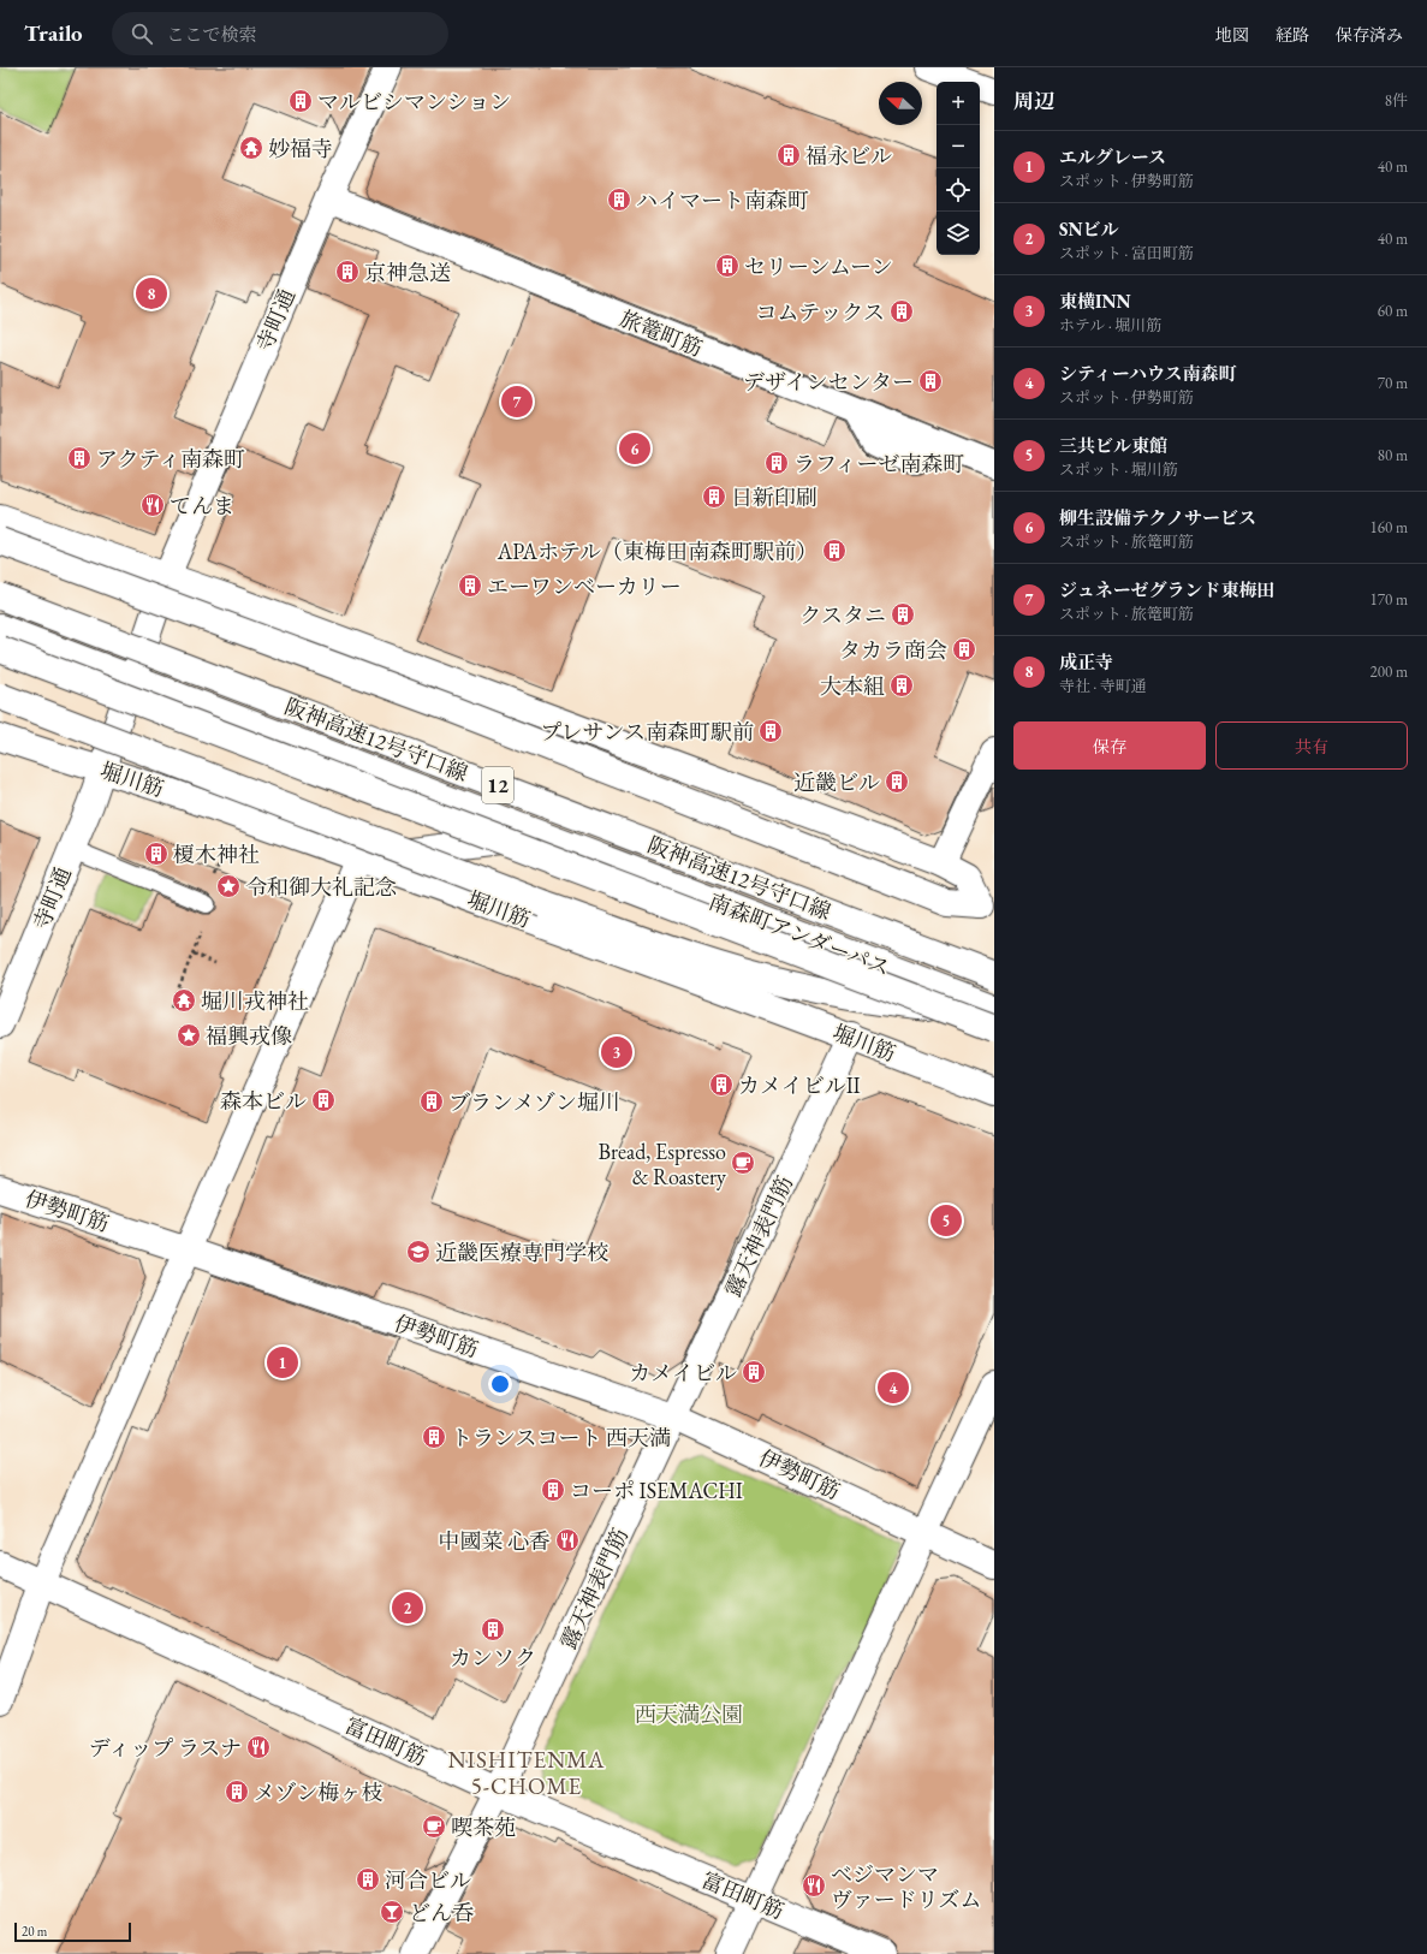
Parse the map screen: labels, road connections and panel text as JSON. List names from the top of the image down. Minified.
{"streets":{"main road":["寺町通","旅篭町筋","阪神高速12号守口線","堀川筋","12","南森町アンダーパス","伊勢町筋","露天神表門筋","富田町筋"]},"crossings":[["寺町通","旅篭町筋"],["寺町通","堀川筋"],["寺町通","南森町アンダーパス"],["堀川筋","露天神表門筋"],["伊勢町筋","露天神表門筋"],["露天神表門筋","富田町筋"]],"districts":["NISHITENMA 5-CHOME"],"parks":["西天満公園"],"places":{"building":["マルビシマンション","福永ビル","ハイマート南森町","セリーンムーン","京神急送","コムテックス","デザインセンター","アクティ南森町","ラフィーゼ南森町","日新印刷","APAホテル（東梅田南森町駅前）","エーワンベーカリー","クスタニ","タカラ商会","大本組","プレサンス南森町駅前","近畿ビル","榎木神社","カメイビルⅡ","森本ビル","ブランメゾン堀川","カメイビル","トランスコート 西天満","コーポ ISEMACHI","カンソク","メゾン梅ヶ枝","河合ビル"],"temple":["妙福寺","堀川戎神社"],"restaurant":["てんま","中國菜 心香","ディップ ラスナ","ベジマンマ ヴァードリズム"],"place":["令和御大礼記念","福興戎像"],"cafe":["Bread, Espresso & Roastery","喫茶苑"],"school or university":["近畿医療専門学校"],"bar":["どん呑"]},"scale_bar":"20 m","north":"left","page":{"header":"Trailo","search":"ここで検索","nav":["地図","経路","保存済み"],"heading":["周辺","8件"],"map_buttons":["+","−"],"list":[{"mark":"1","name":"エルグレース","note":"スポット · 伊勢町筋","value":"40 m"},{"mark":"2","name":"SNビル","note":"スポット · 富田町筋","value":"40 m"},{"mark":"3","name":"東横INN","note":"ホテル · 堀川筋","value":"60 m"},{"mark":"4","name":"シティーハウス南森町","note":"スポット · 伊勢町筋","value":"70 m"},{"mark":"5","name":"三共ビル東館","note":"スポット · 堀川筋","value":"80 m"},{"mark":"6","name":"柳生設備テクノサービス","note":"スポット · 旅篭町筋","value":"160 m"},{"mark":"7","name":"ジュネーゼグランド東梅田","note":"スポット · 旅篭町筋","value":"170 m"},{"mark":"8","name":"成正寺","note":"寺社 · 寺町通","value":"200 m"}],"pins":["8","7","6","3","5","1","4","2"],"buttons":["保存","共有"],"scale":"20 m"}}
